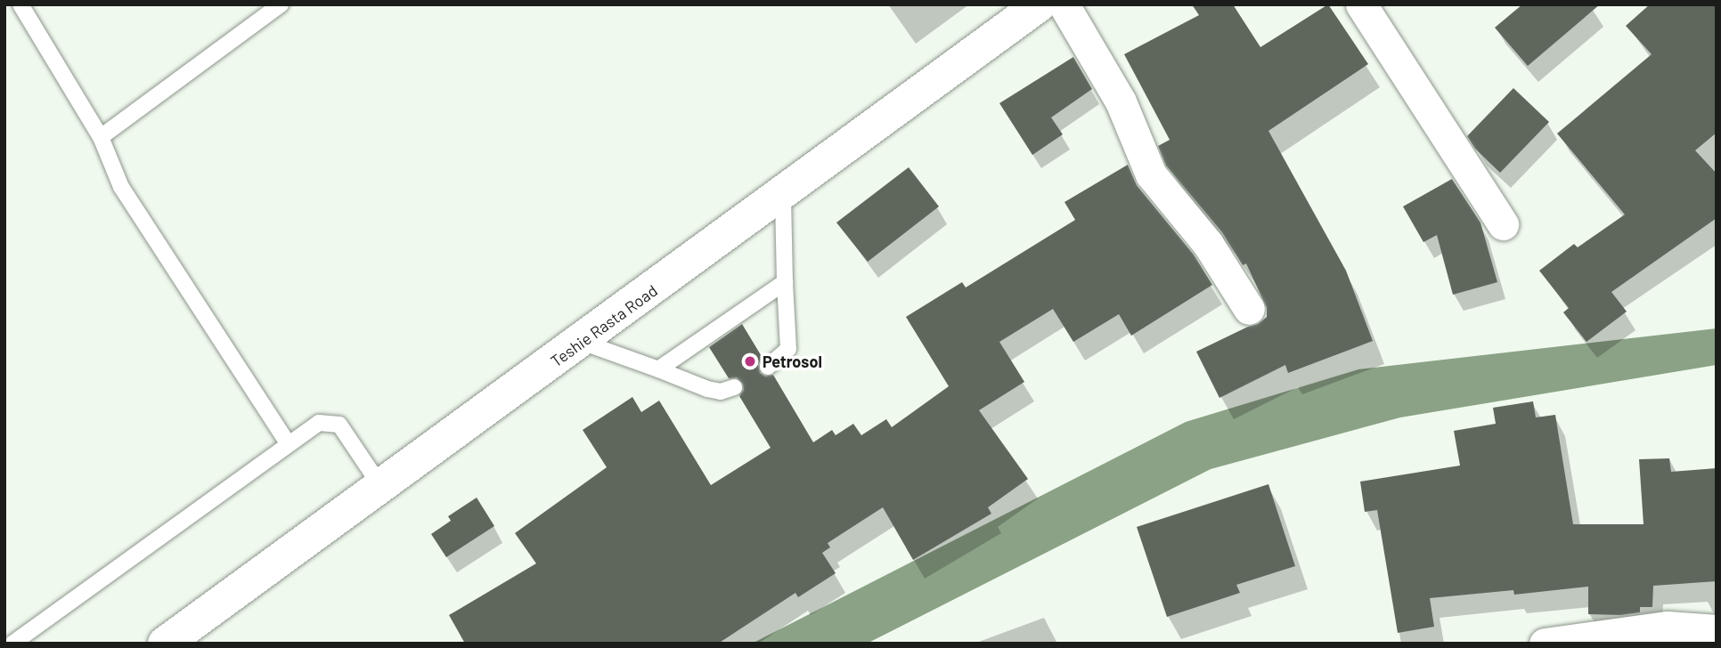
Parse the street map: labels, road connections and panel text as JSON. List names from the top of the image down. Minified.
{"streets":{"main road":["Teshie Rasta Road"]},"places":["Petrosol"]}
